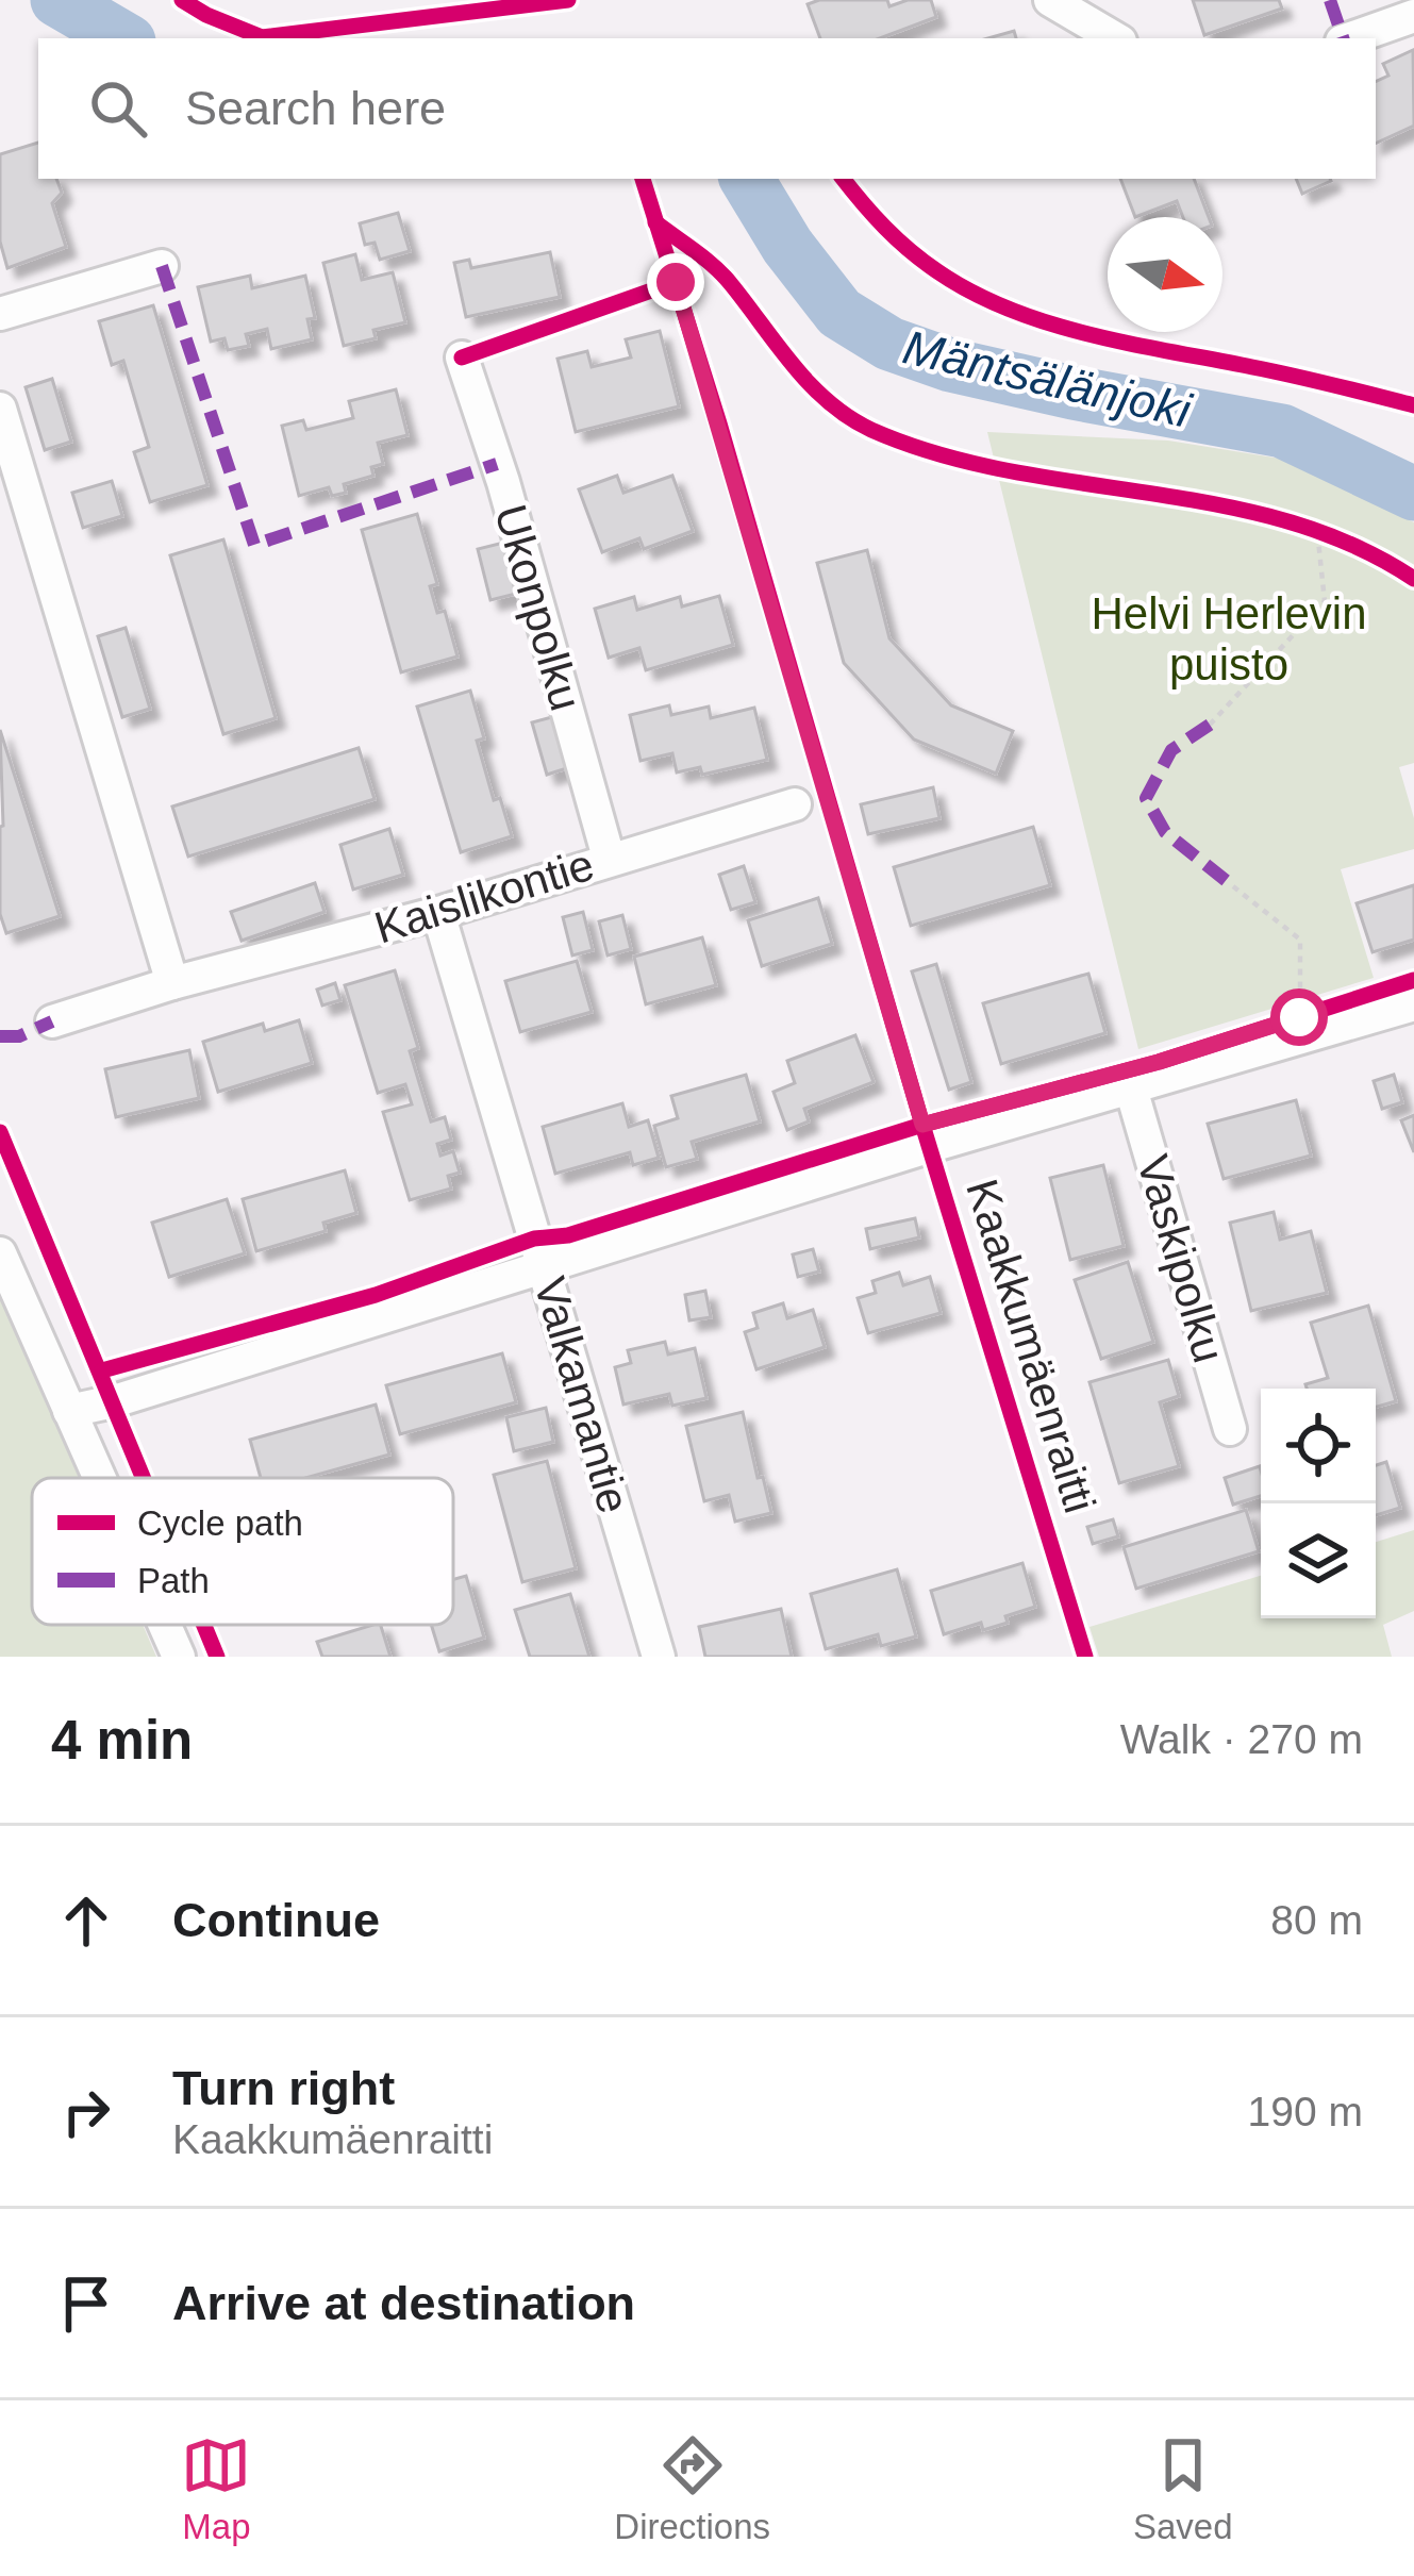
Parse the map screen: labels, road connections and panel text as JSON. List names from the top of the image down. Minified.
{"streets":{"street":["Ukonpolku","Kaislikontie","Vaskipolku","Valkamantie"],"cycle path":["Kaakkumäenraitti"]},"crossings":[["Ukonpolku","Kaislikontie"],["Kaislikontie","Valkamantie"]],"water":["Mäntsälänjoki"],"parks":["Helvi Herlevin puisto"],"legend":["Cycle path","Path"],"north":"right","page":{"search":"Search here","heading":["4 min","Walk · 270 m"],"list":[["Continue","80 m"],["Turn right","Kaakkumäenraitti","190 m"],"Arrive at destination"],"nav":["Map","Directions","Saved"]}}
